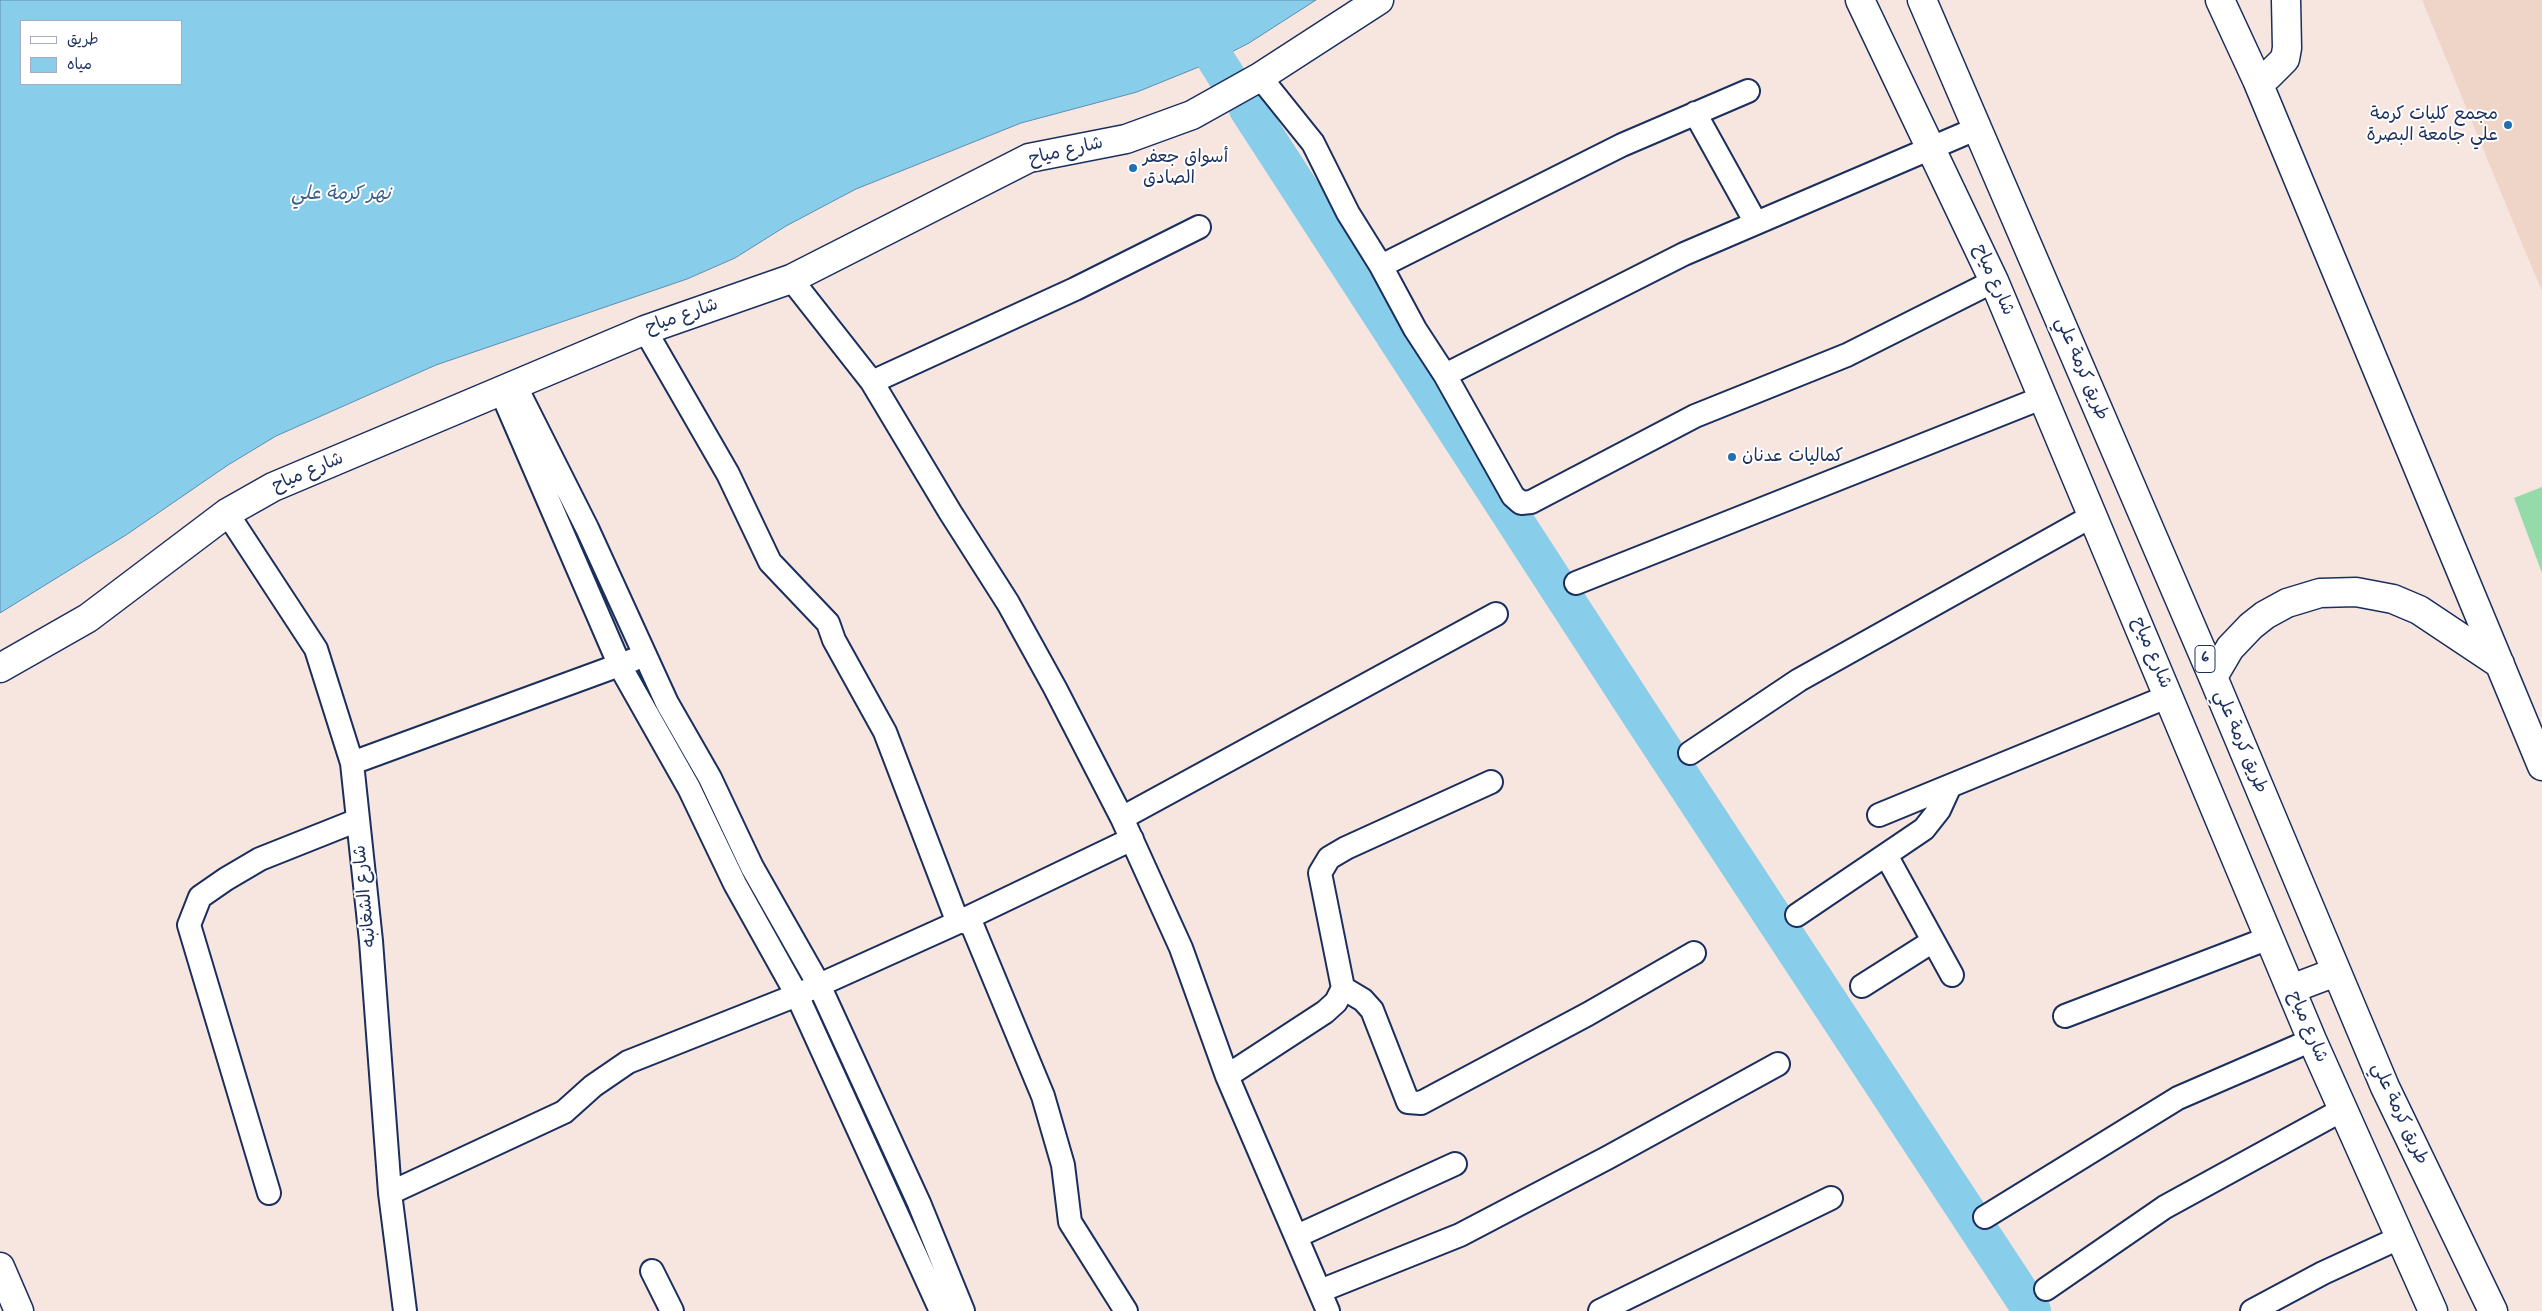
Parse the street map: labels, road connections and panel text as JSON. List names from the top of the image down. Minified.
{"streets":{"main road":["شارع مياح","طريق كرمة علي","6"],"street":["شارع الشغانبه"]},"crossings":[["شارع مياح","شارع الشغانبه"]],"water":["نهر كرمة علي"],"places":["مجمع كليات كرمة علي جامعة البصرة","أسواق جعفر الصادق","كماليات عدنان"],"legend":["طريق","مياه"]}
